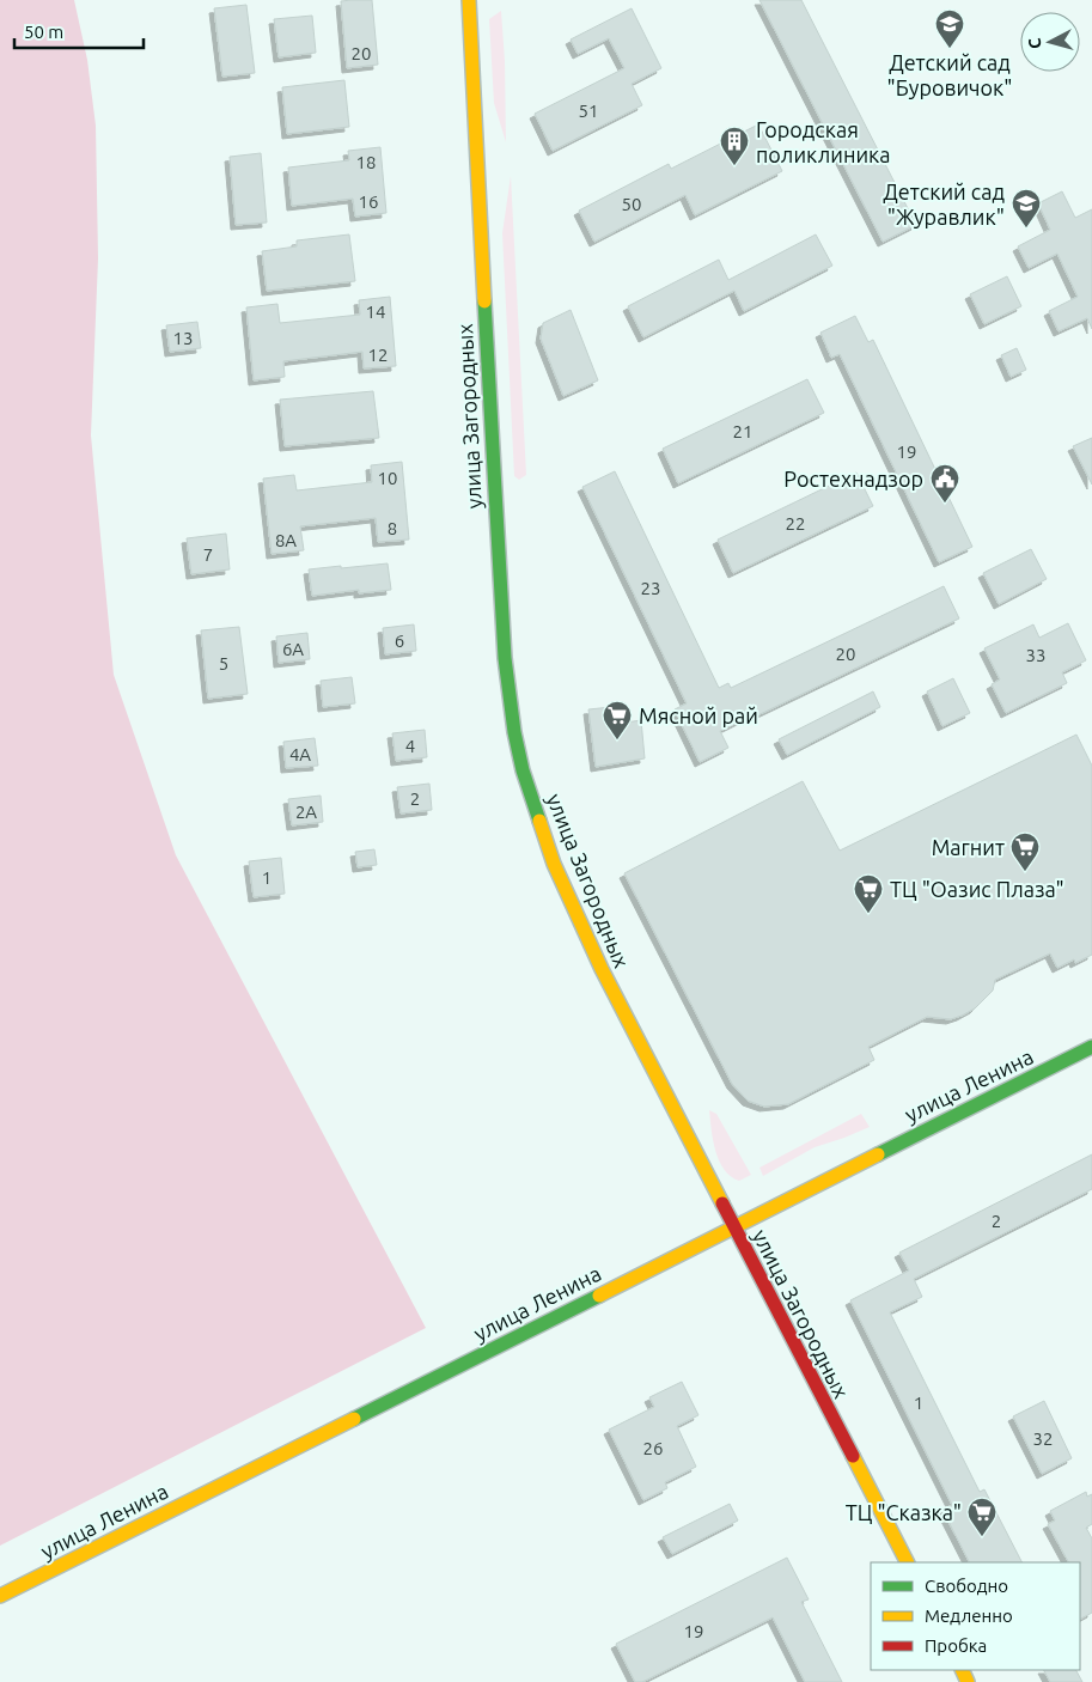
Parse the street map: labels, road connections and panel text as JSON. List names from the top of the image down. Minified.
{"streets":{"main road":["улица Загородных","улица Ленина"]},"crossings":[["улица Загородных","улица Ленина"]],"places":{"school or university":["Детский сад \"Буровичок\"","Детский сад \"Журавлик\""],"building":["Городская поликлиника"],"public building":["Ростехнадзор"],"supermarket":["Мясной рай","Магнит","ТЦ \"Оазис Плаза\"","ТЦ \"Сказка\""]},"house_numbers":["20","51","18","16","50","14","13","12","21","19","10","22","8","8А","7","23","6","6А","20","33","5","4","4А","2","2А","1","2","1","32","26","19"],"legend":["Свободно","Медленно","Пробка"],"scale_bar":"50 m","north":"left"}
